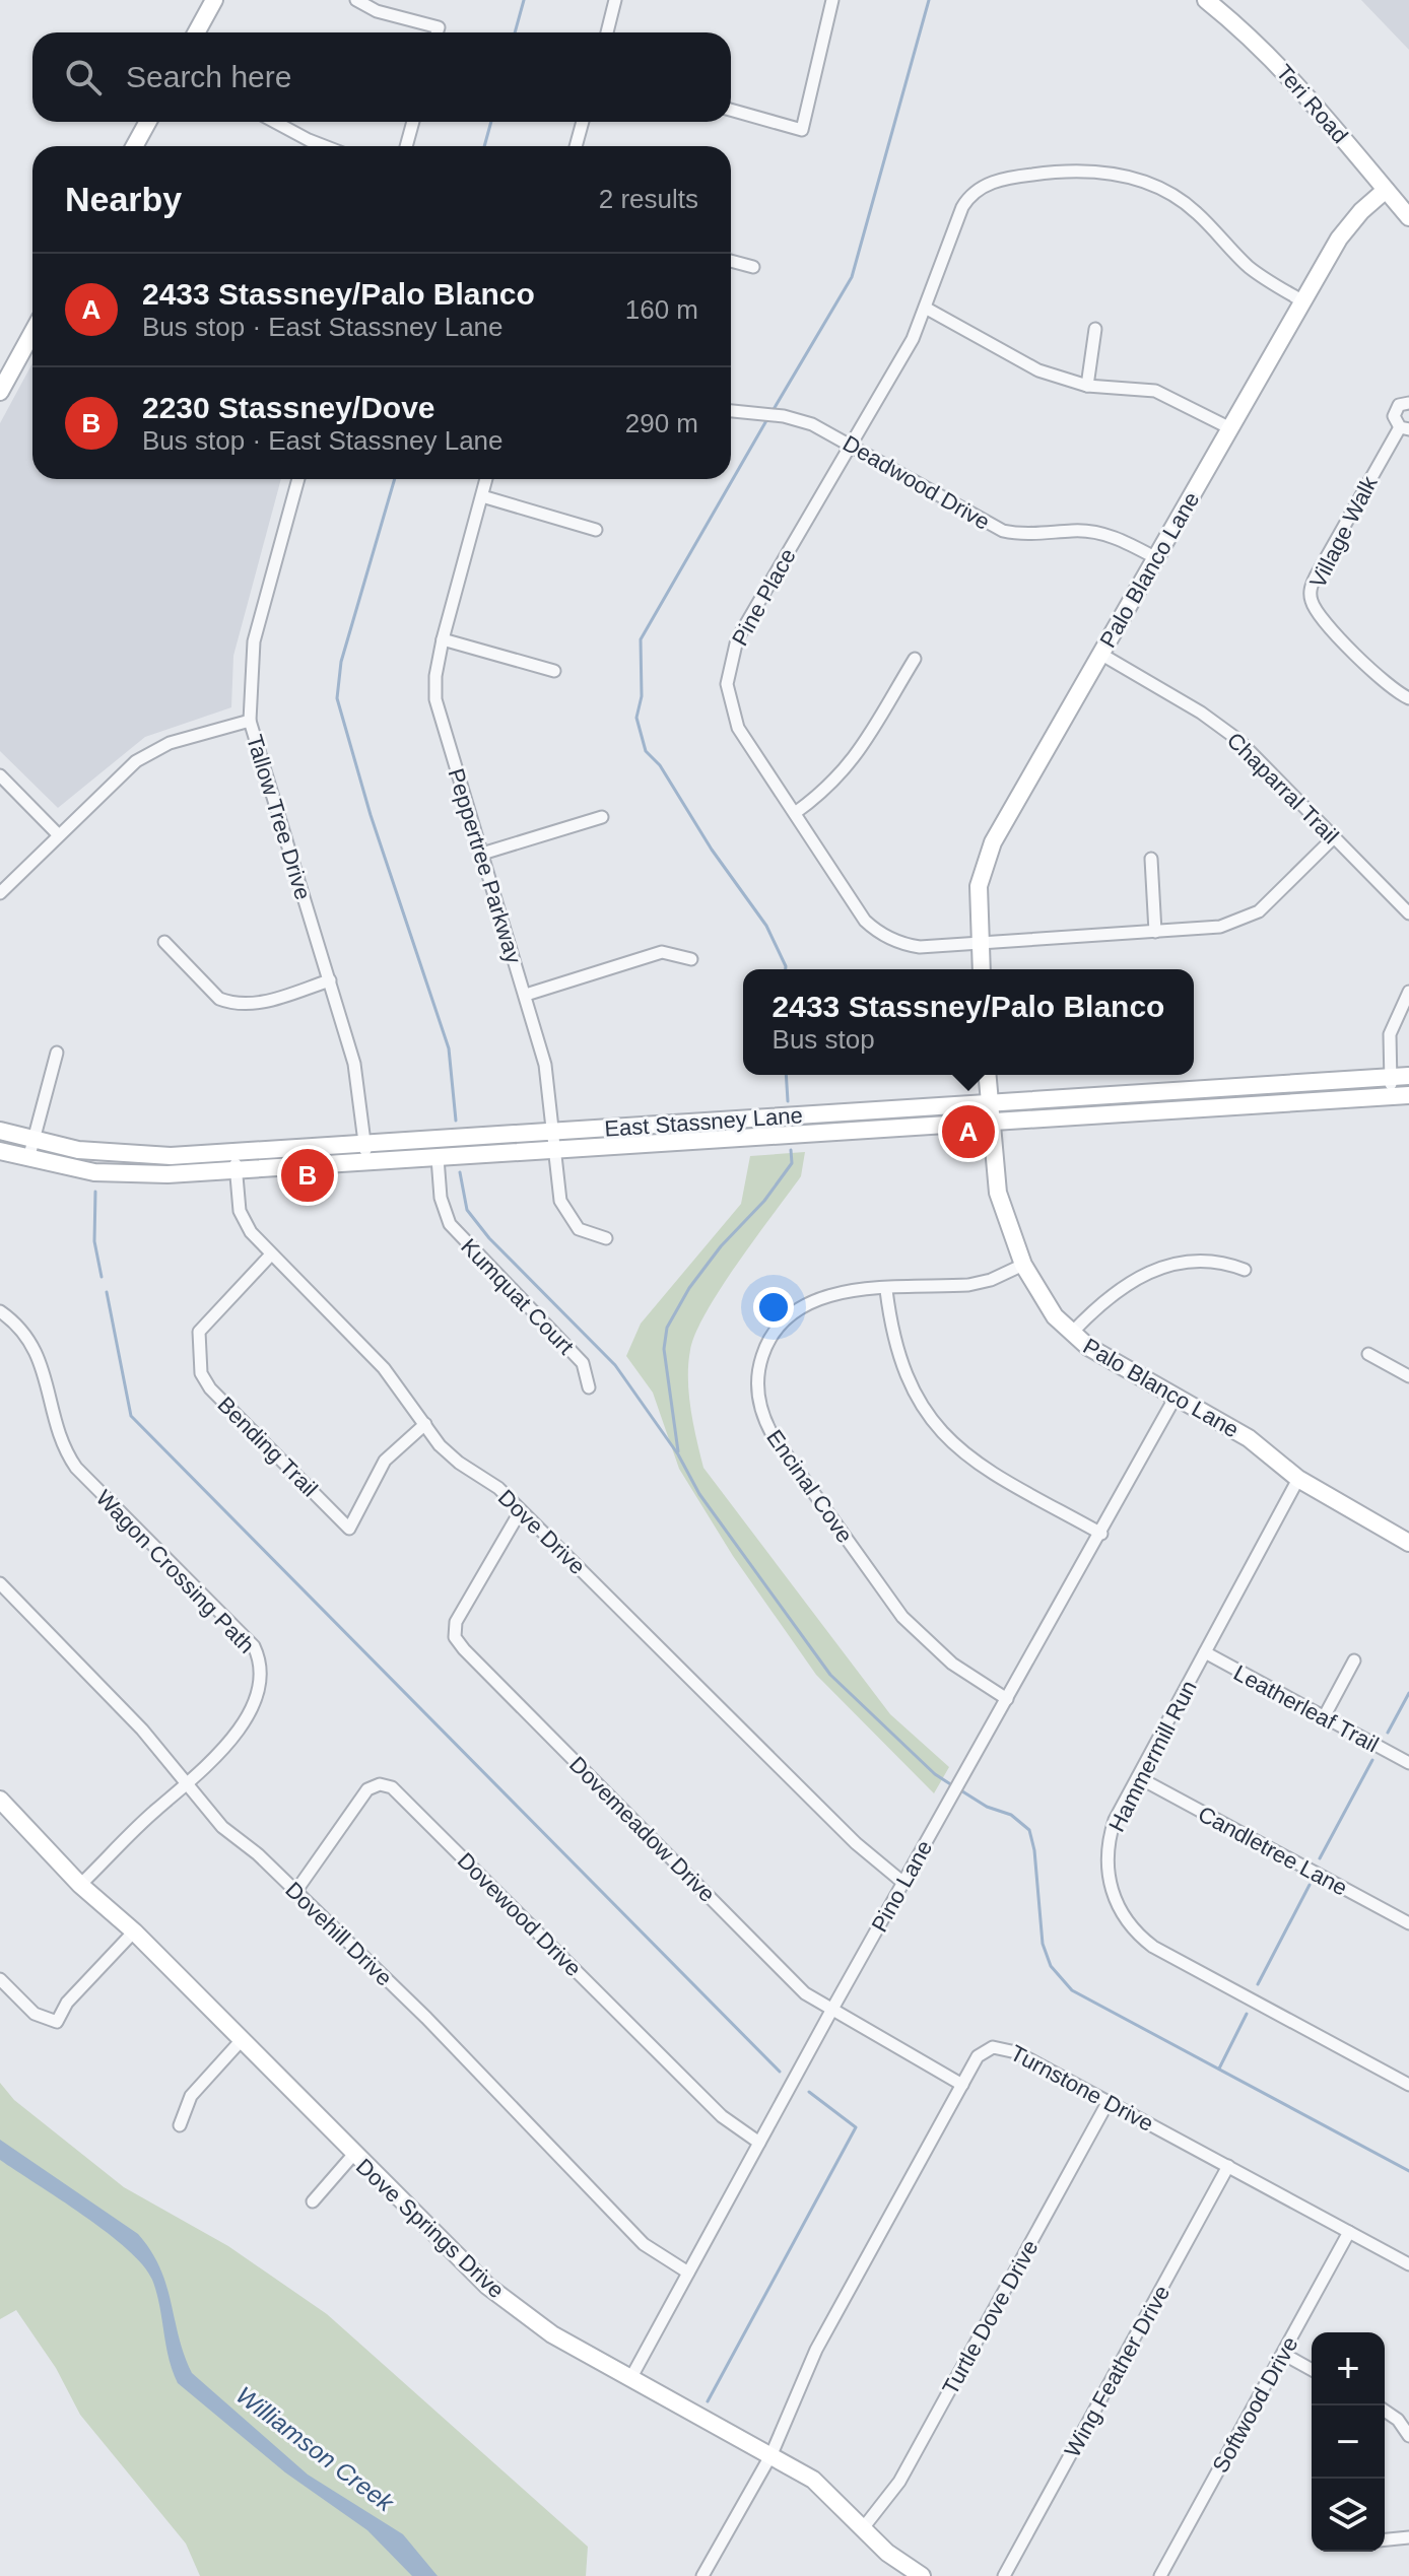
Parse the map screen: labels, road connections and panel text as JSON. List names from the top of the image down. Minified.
{"streets":{"street":["Teri Road","Deadwood Drive","Village Walk","Palo Blanco Lane","Pine Place","Chaparral Trail","Tallow Tree Drive","Peppertree Parkway","East Stassney Lane","Kumquat Court","Bending Trail","Encinal Cove","Dove Drive","Wagon Crossing Path","Leatherleaf Trail","Hammermill Run","Dovemeadow Drive","Candletree Lane","Pino Lane","Dovewood Drive","Dovehill Drive","Turnstone Drive","Dove Springs Drive","Turtle Dove Drive","Wing Feather Drive","Softwood Drive"]},"crossings":[["Teri Road","Palo Blanco Lane"],["Deadwood Drive","Palo Blanco Lane"],["Deadwood Drive","Pine Place"],["Palo Blanco Lane","Pine Place"],["Palo Blanco Lane","Chaparral Trail"],["Palo Blanco Lane","East Stassney Lane"],["Palo Blanco Lane","Encinal Cove"],["Palo Blanco Lane","Hammermill Run"],["Palo Blanco Lane","Pino Lane"],["Pine Place","Chaparral Trail"],["Tallow Tree Drive","East Stassney Lane"],["Peppertree Parkway","East Stassney Lane"],["East Stassney Lane","Kumquat Court"],["East Stassney Lane","Dove Drive"],["Bending Trail","Dove Drive"],["Encinal Cove","Pino Lane"],["Dove Drive","Dovemeadow Drive"],["Dove Drive","Pino Lane"],["Wagon Crossing Path","Dovehill Drive"],["Wagon Crossing Path","Dove Springs Drive"],["Leatherleaf Trail","Hammermill Run"],["Hammermill Run","Candletree Lane"],["Dovemeadow Drive","Pino Lane"],["Dovemeadow Drive","Turnstone Drive"],["Pino Lane","Dovewood Drive"],["Pino Lane","Dovehill Drive"],["Pino Lane","Dove Springs Drive"],["Dovewood Drive","Dovehill Drive"],["Turnstone Drive","Dove Springs Drive"],["Turnstone Drive","Turtle Dove Drive"],["Turnstone Drive","Wing Feather Drive"],["Turnstone Drive","Softwood Drive"],["Dove Springs Drive","Turtle Dove Drive"]],"water":["Williamson Creek"],"page":{"search":"Search here","heading":["Nearby","2 results"],"list":[{"mark":"A","name":"2433 Stassney/Palo Blanco","note":"Bus stop · East Stassney Lane","value":"160 m"},{"mark":"B","name":"2230 Stassney/Dove","note":"Bus stop · East Stassney Lane","value":"290 m"}],"popup":["2433 Stassney/Palo Blanco","Bus stop"],"pins":["A","B"],"map_buttons":["+","−"]}}
